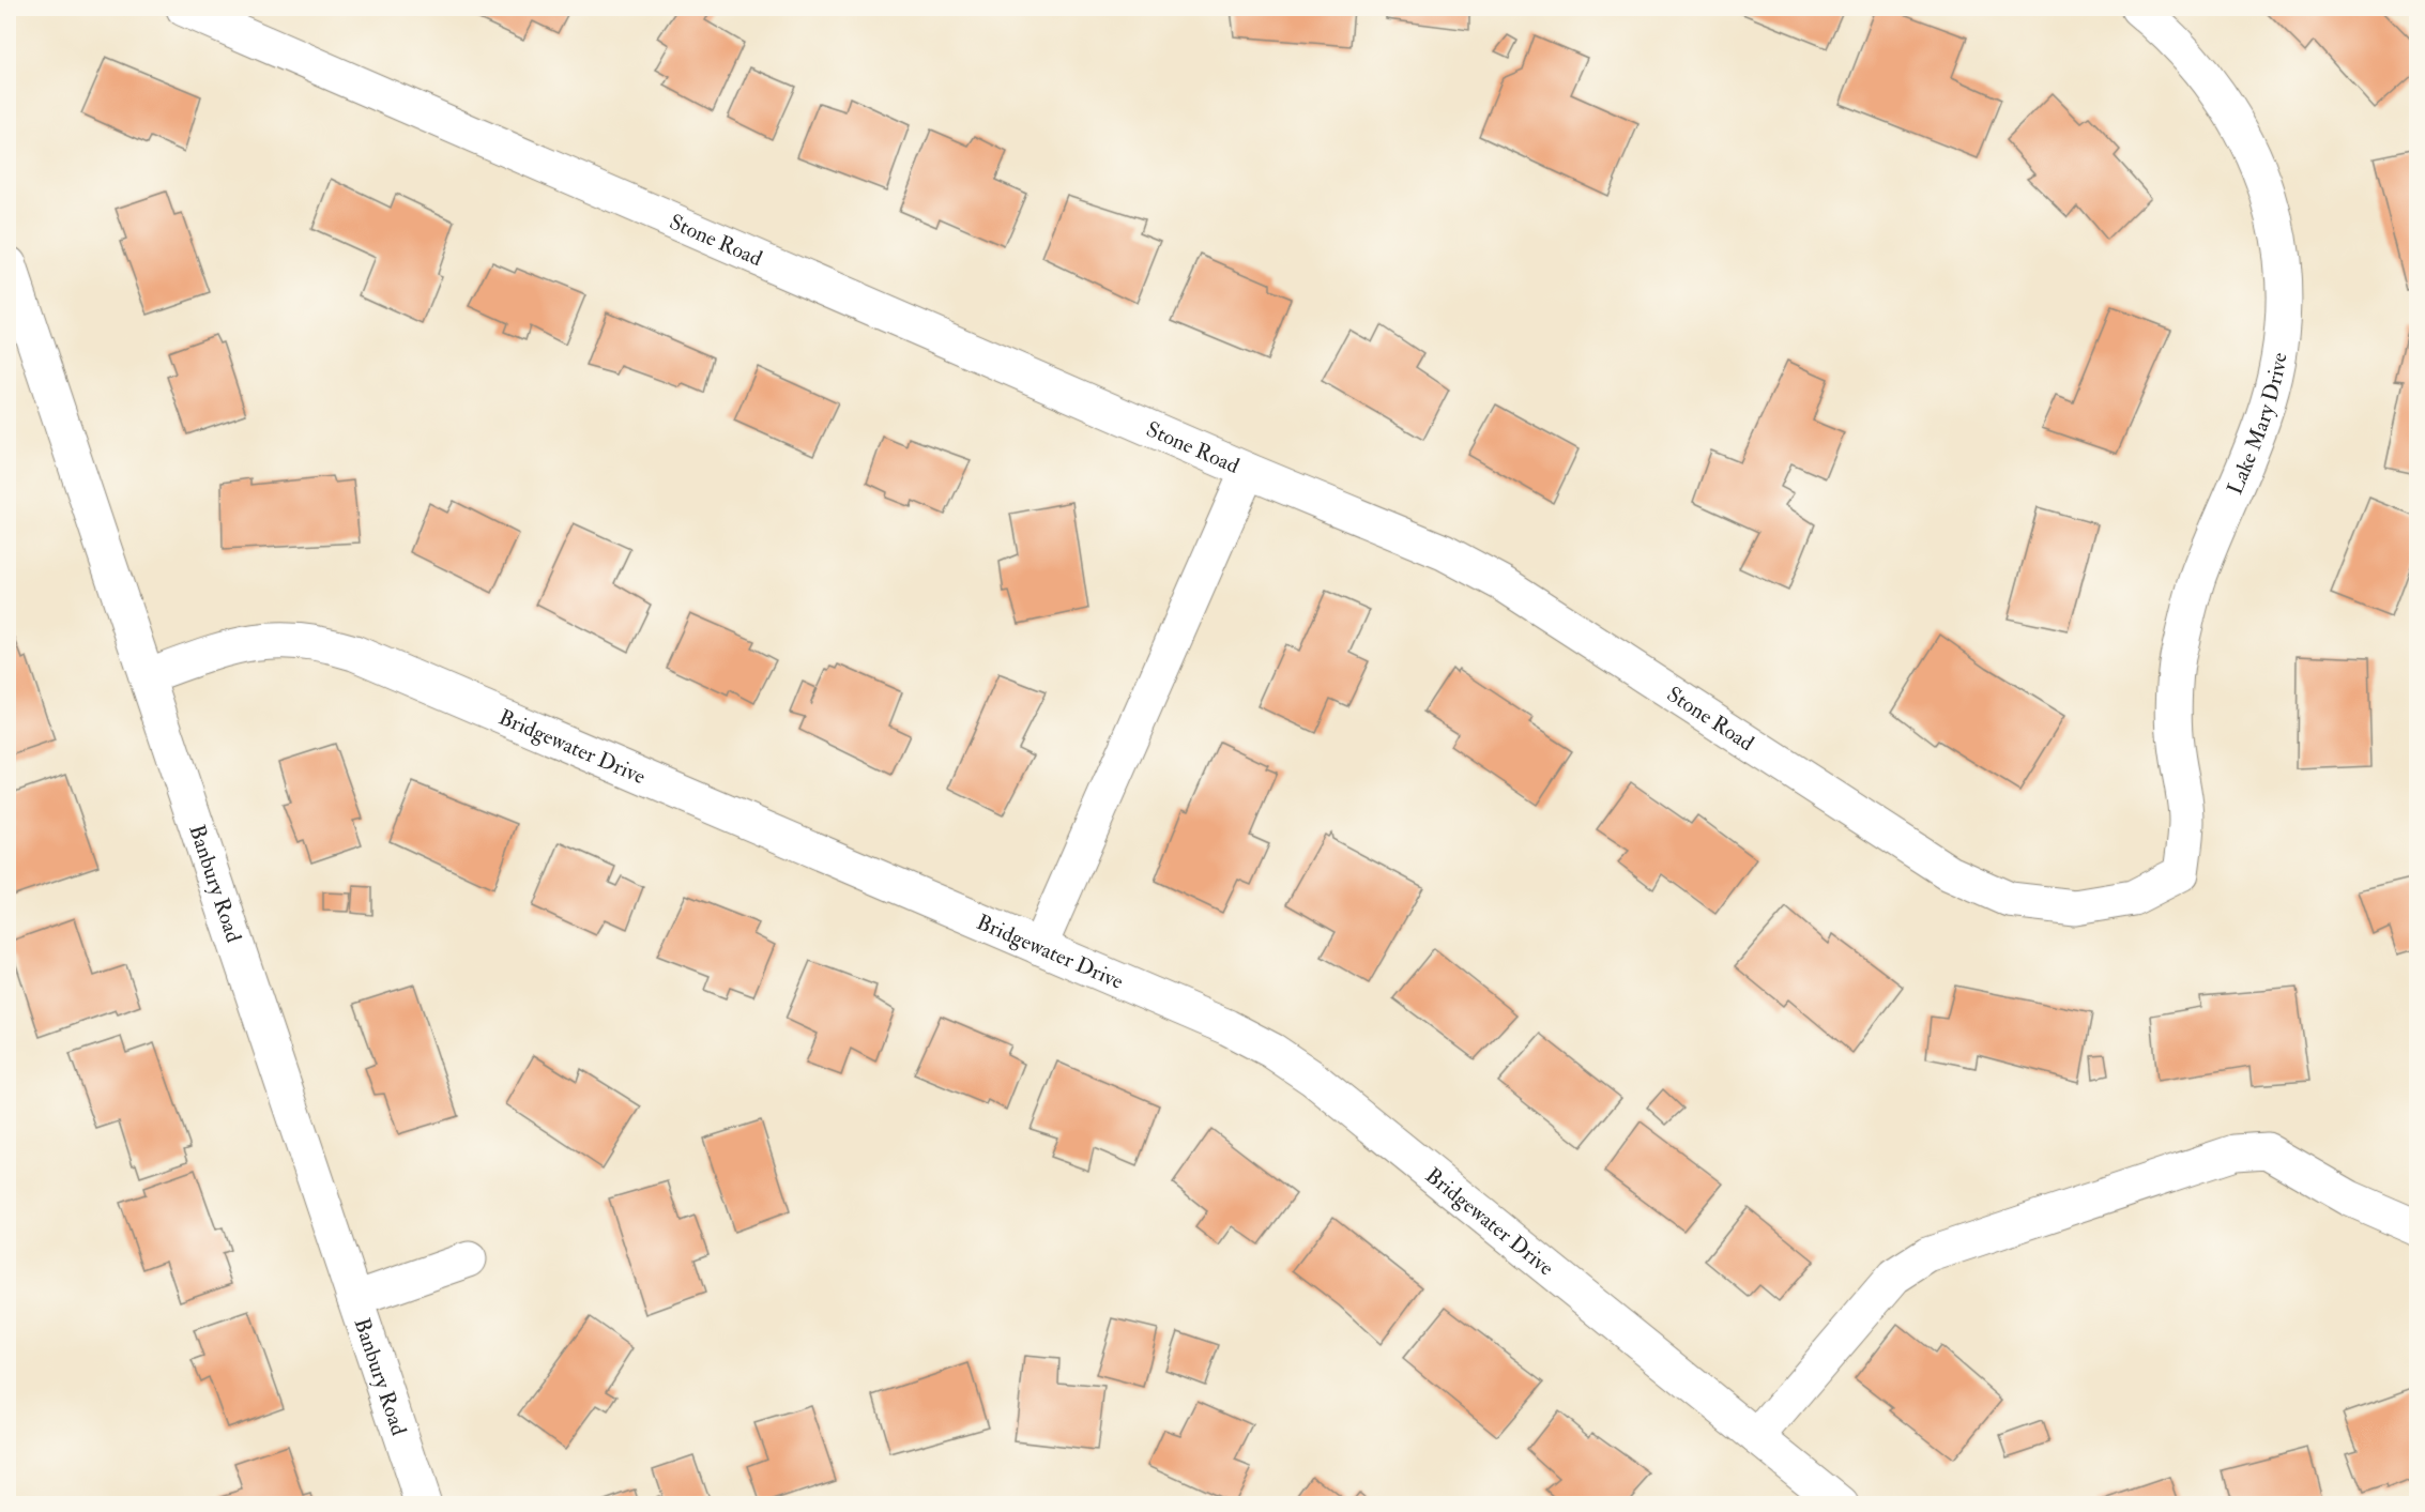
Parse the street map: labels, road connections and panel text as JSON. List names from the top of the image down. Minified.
{"streets":{"street":["Stone Road","Lake Mary Drive","Bridgewater Drive","Banbury Road"]},"crossings":[["Stone Road","Lake Mary Drive"],["Stone Road","Bridgewater Drive"],["Bridgewater Drive","Banbury Road"]]}
